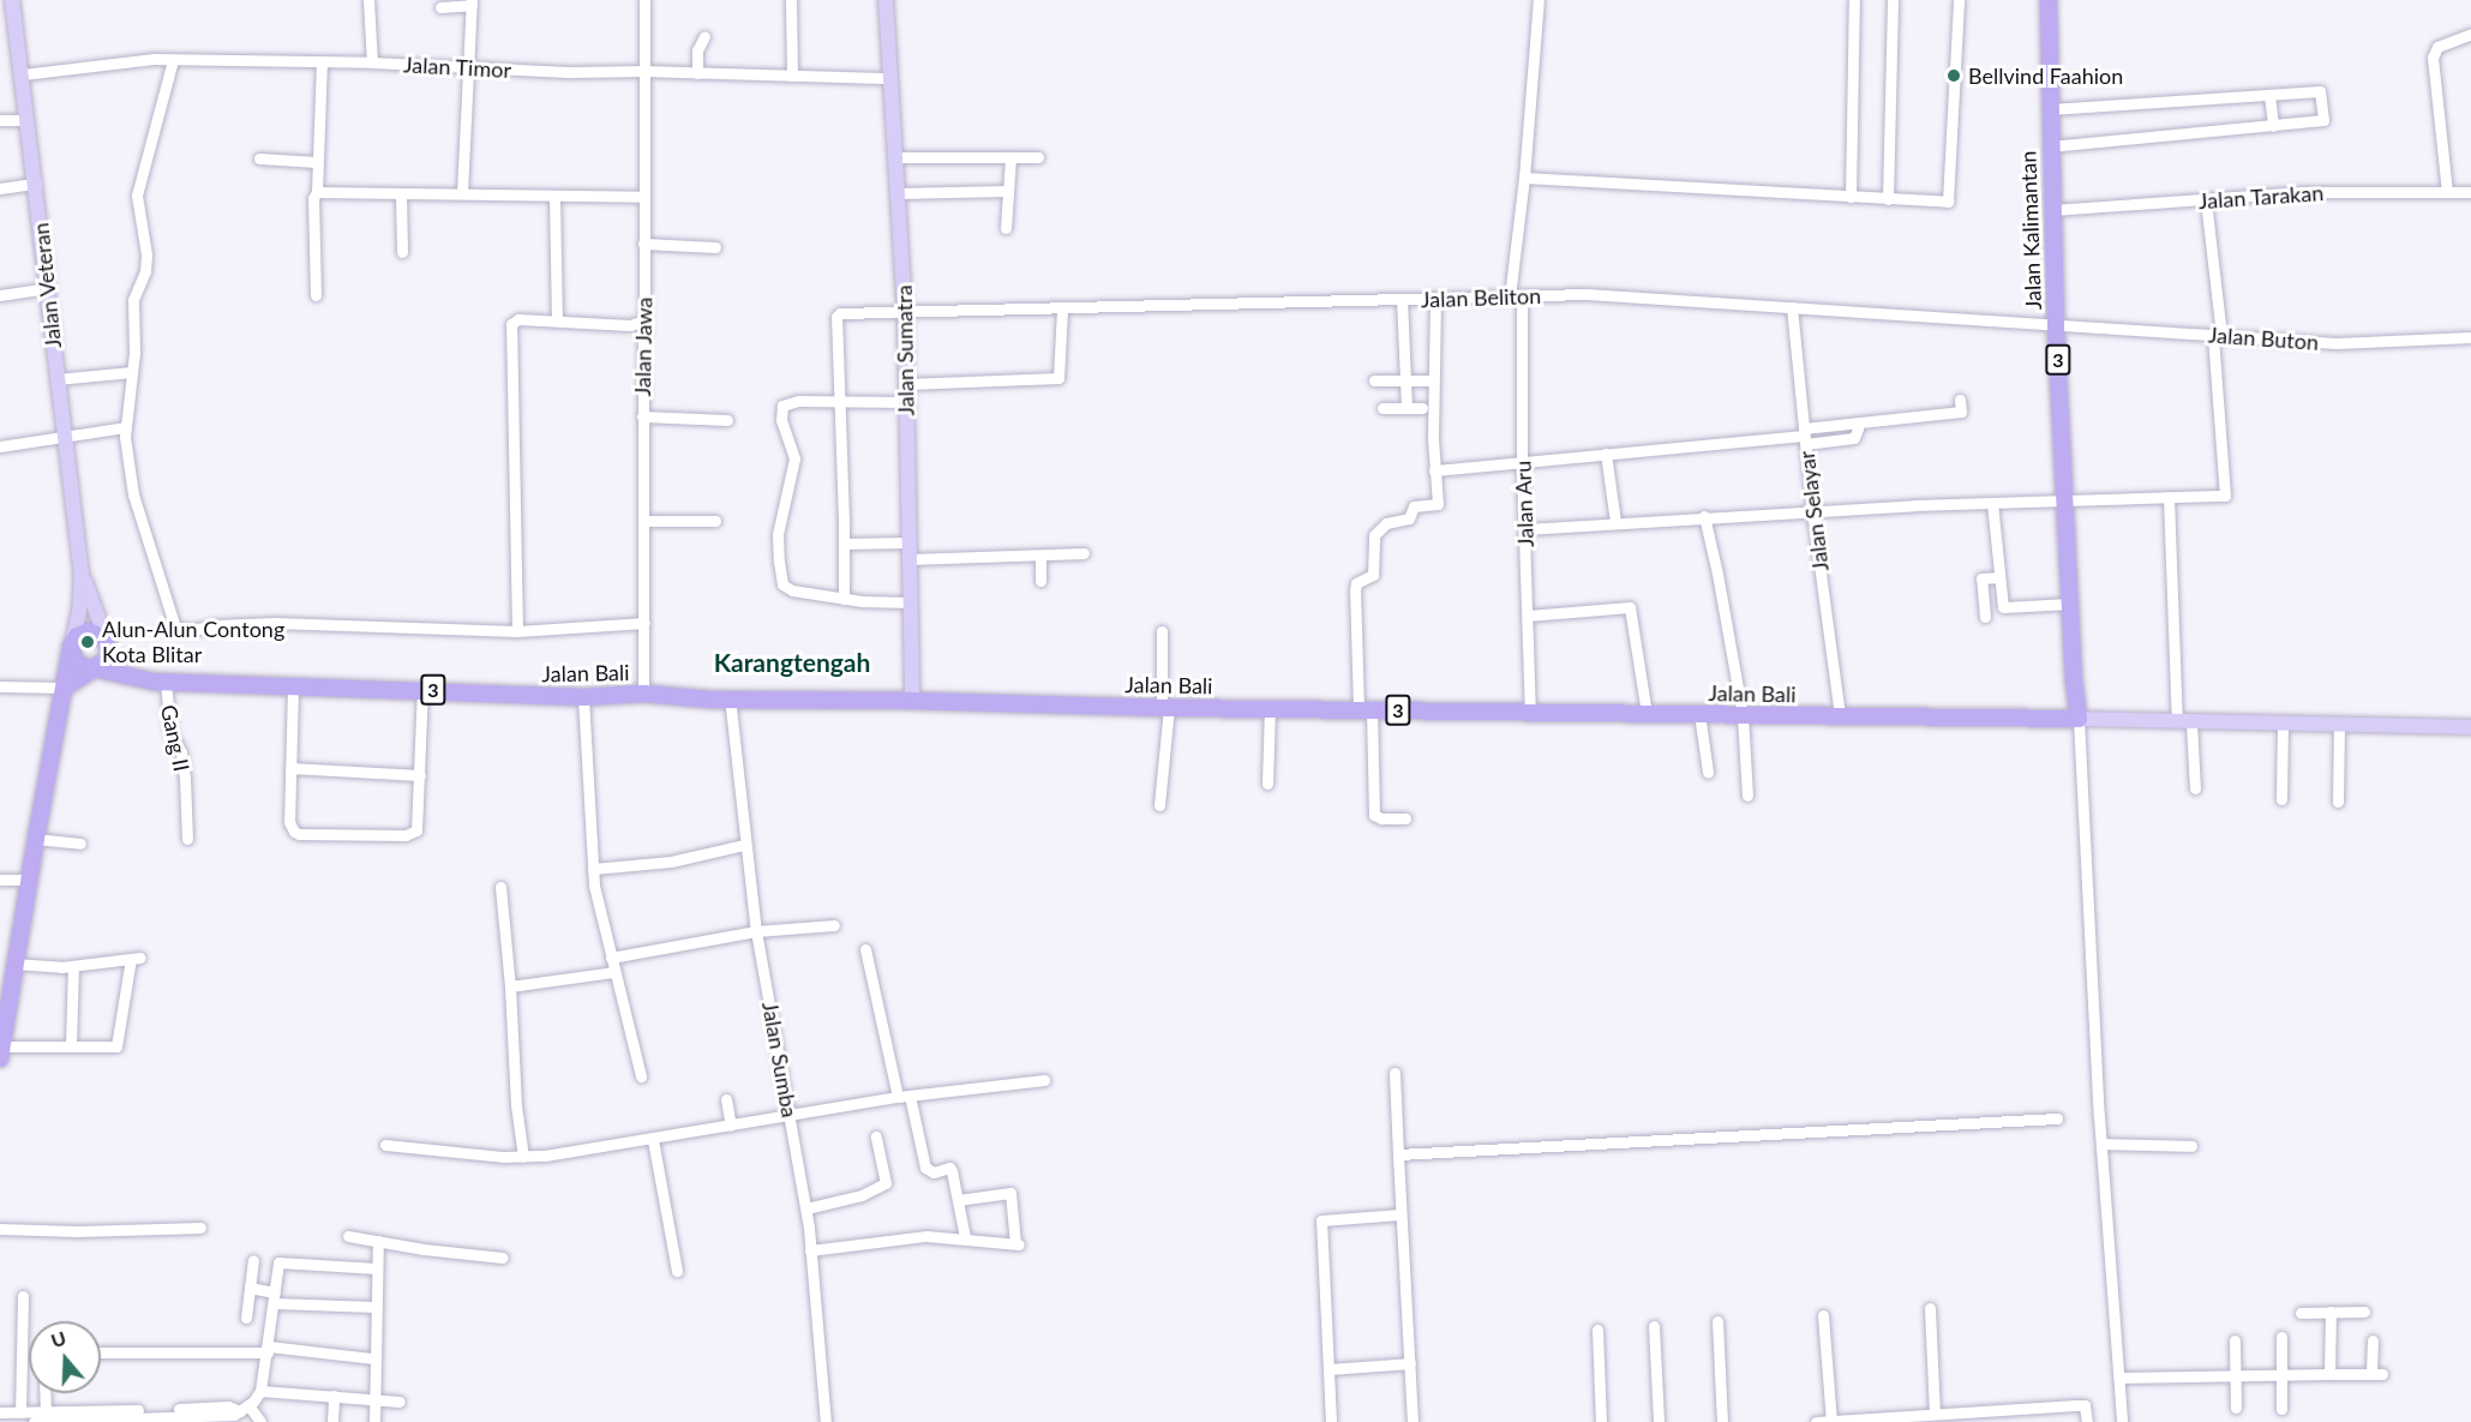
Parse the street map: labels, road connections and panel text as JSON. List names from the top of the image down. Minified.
{"streets":{"highway":["Jalan Kalimantan","3","Jalan Bali"],"main road":["Jalan Veteran","Jalan Sumatra"],"street":["Jalan Timor","Jalan Tarakan","Jalan Beliton","Jalan Buton","Jalan Jawa","Jalan Aru","Jalan Selayar","Gang II","Jalan Sumba"]},"crossings":[["Jalan Timor","Jalan Veteran"],["Jalan Timor","Jalan Jawa"],["Jalan Timor","Jalan Sumatra"],["Jalan Tarakan","Jalan Kalimantan"],["Jalan Kalimantan","Jalan Beliton"],["Jalan Kalimantan","Jalan Buton"],["Jalan Kalimantan","Jalan Bali"],["Jalan Veteran","3"],["Jalan Beliton","Jalan Buton"],["Jalan Beliton","Jalan Sumatra"],["Jalan Beliton","Jalan Aru"],["Jalan Beliton","Jalan Selayar"],["Jalan Jawa","Jalan Bali"],["Jalan Sumatra","Jalan Bali"],["3","Jalan Bali"],["3","Gang II"],["Jalan Aru","Jalan Bali"],["Jalan Selayar","Jalan Bali"],["Jalan Bali","Gang II"],["Jalan Bali","Jalan Sumba"]],"districts":["Karangtengah"],"places":["Bellvind Faahion","Alun-Alun Contong Kota Blitar"],"north":"top"}
